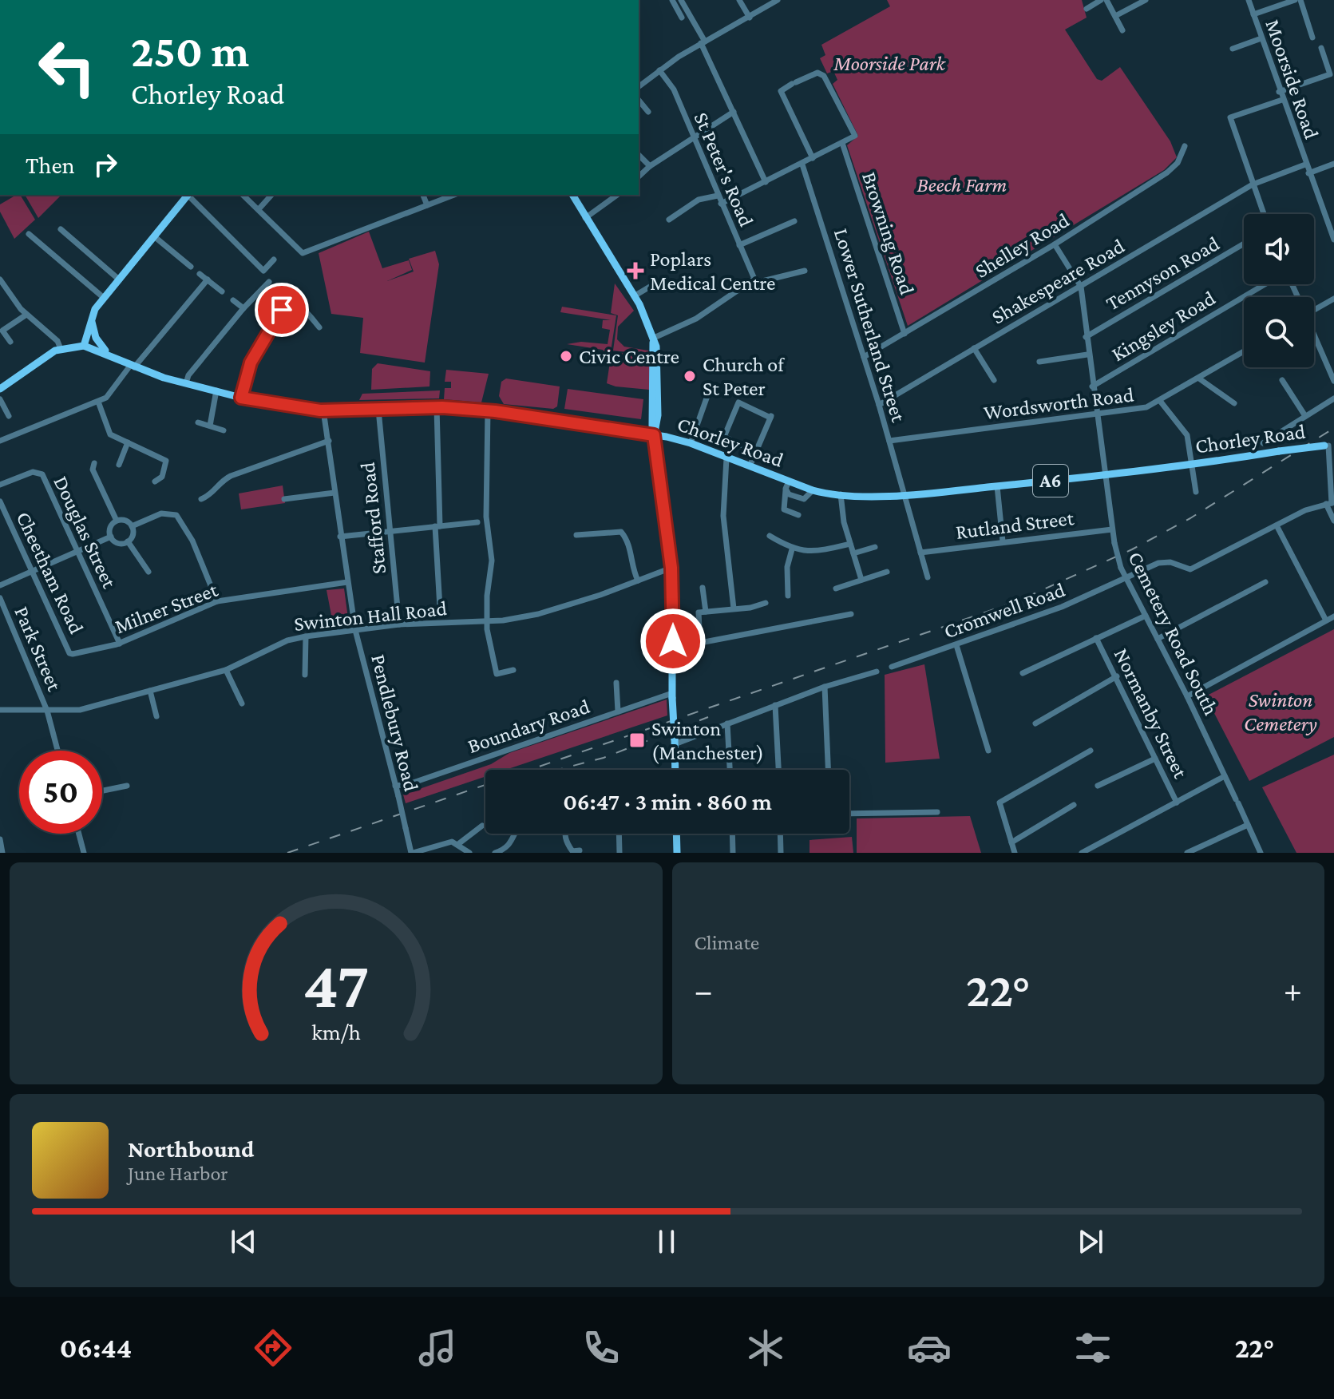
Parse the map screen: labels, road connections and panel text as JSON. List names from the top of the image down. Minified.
{"streets":{"main road":["Chorley Road","A6"],"street":["Moorside Road","St Peter's Road","Browning Road","Shelley Road","Tennyson Road","Shakespeare Road","Lower Sutherland Street","Kingsley Road","Wordsworth Road","Stafford Road","Rutland Street","Douglas Street","Cheetham Road","Milner Street","Cromwell Road","Swinton Hall Road","Cemetery Road South","Park Street","Normanby Street","Pendlebury Road","Boundary Road"]},"crossings":[["Moorside Road","Shakespeare Road"],["Browning Road","Shelley Road"],["Shelley Road","Lower Sutherland Street"],["Tennyson Road","Cemetery Road South"],["Shakespeare Road","Lower Sutherland Street"],["Shakespeare Road","Cemetery Road South"],["Lower Sutherland Street","Wordsworth Road"],["Lower Sutherland Street","Chorley Road"],["Lower Sutherland Street","Rutland Street"],["Kingsley Road","Cemetery Road South"],["Wordsworth Road","Cemetery Road South"],["Chorley Road","A6"],["Chorley Road","Stafford Road"],["Chorley Road","Cemetery Road South"],["Chorley Road","Pendlebury Road"],["Stafford Road","Swinton Hall Road"],["Rutland Street","Cemetery Road South"],["Douglas Street","Milner Street"],["Cheetham Road","Milner Street"],["Milner Street","Pendlebury Road"],["Cromwell Road","Cemetery Road South"],["Swinton Hall Road","Park Street"],["Swinton Hall Road","Pendlebury Road"],["Pendlebury Road","Boundary Road"]],"parks":["Moorside Park","Beech Farm","Swinton Cemetery"],"places":{"health":["Poplars Medical Centre"],"other":["Civic Centre","Church of St Peter"],"transit":["Swinton (Manchester)"]},"page":{"turn":["250 m","Chorley Road"],"then":"Then","limit":"50","trip":"06:47 · 3 min · 860 m","tile":"Climate","heat":["−","22°","+"],"song":["Northbound","June Harbor"],"tabs":["06:44","22°"],"gauge":["47","km/h"]}}
